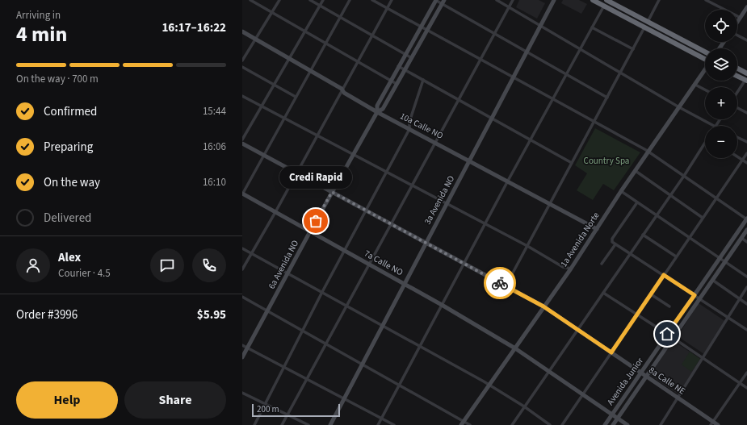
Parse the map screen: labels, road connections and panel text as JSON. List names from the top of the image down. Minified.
{"streets":{"street":["10a Calle NO","3a Avenida NO","1a Avenida Norte","7a Calle NO","6a Avenida NO","8a Calle NE","Avenida Junior"]},"crossings":[["10a Calle NO","3a Avenida NO"],["10a Calle NO","1a Avenida Norte"],["10a Calle NO","6a Avenida NO"],["3a Avenida NO","7a Calle NO"],["3a Avenida NO","8a Calle NE"],["1a Avenida Norte","7a Calle NO"],["1a Avenida Norte","8a Calle NE"],["7a Calle NO","6a Avenida NO"],["7a Calle NO","Avenida Junior"],["6a Avenida NO","8a Calle NE"],["8a Calle NE","Avenida Junior"]],"parks":["Country Spa"],"places":["Credi Rapid"],"scale_bar":"200 m","page":{"heading":["4 min","Arriving in","16:17–16:22"],"panel":["Alex","Courier · 4.5","Order #3996","$5.95"],"map_buttons":["+","−"],"bar":"On the way · 700 m","list":[["Confirmed","15:44"],["Preparing","16:06"],["On the way","16:10"],"Delivered"],"bubble":"Credi Rapid","buttons":["Help","Share"],"scale":"200 m"}}
